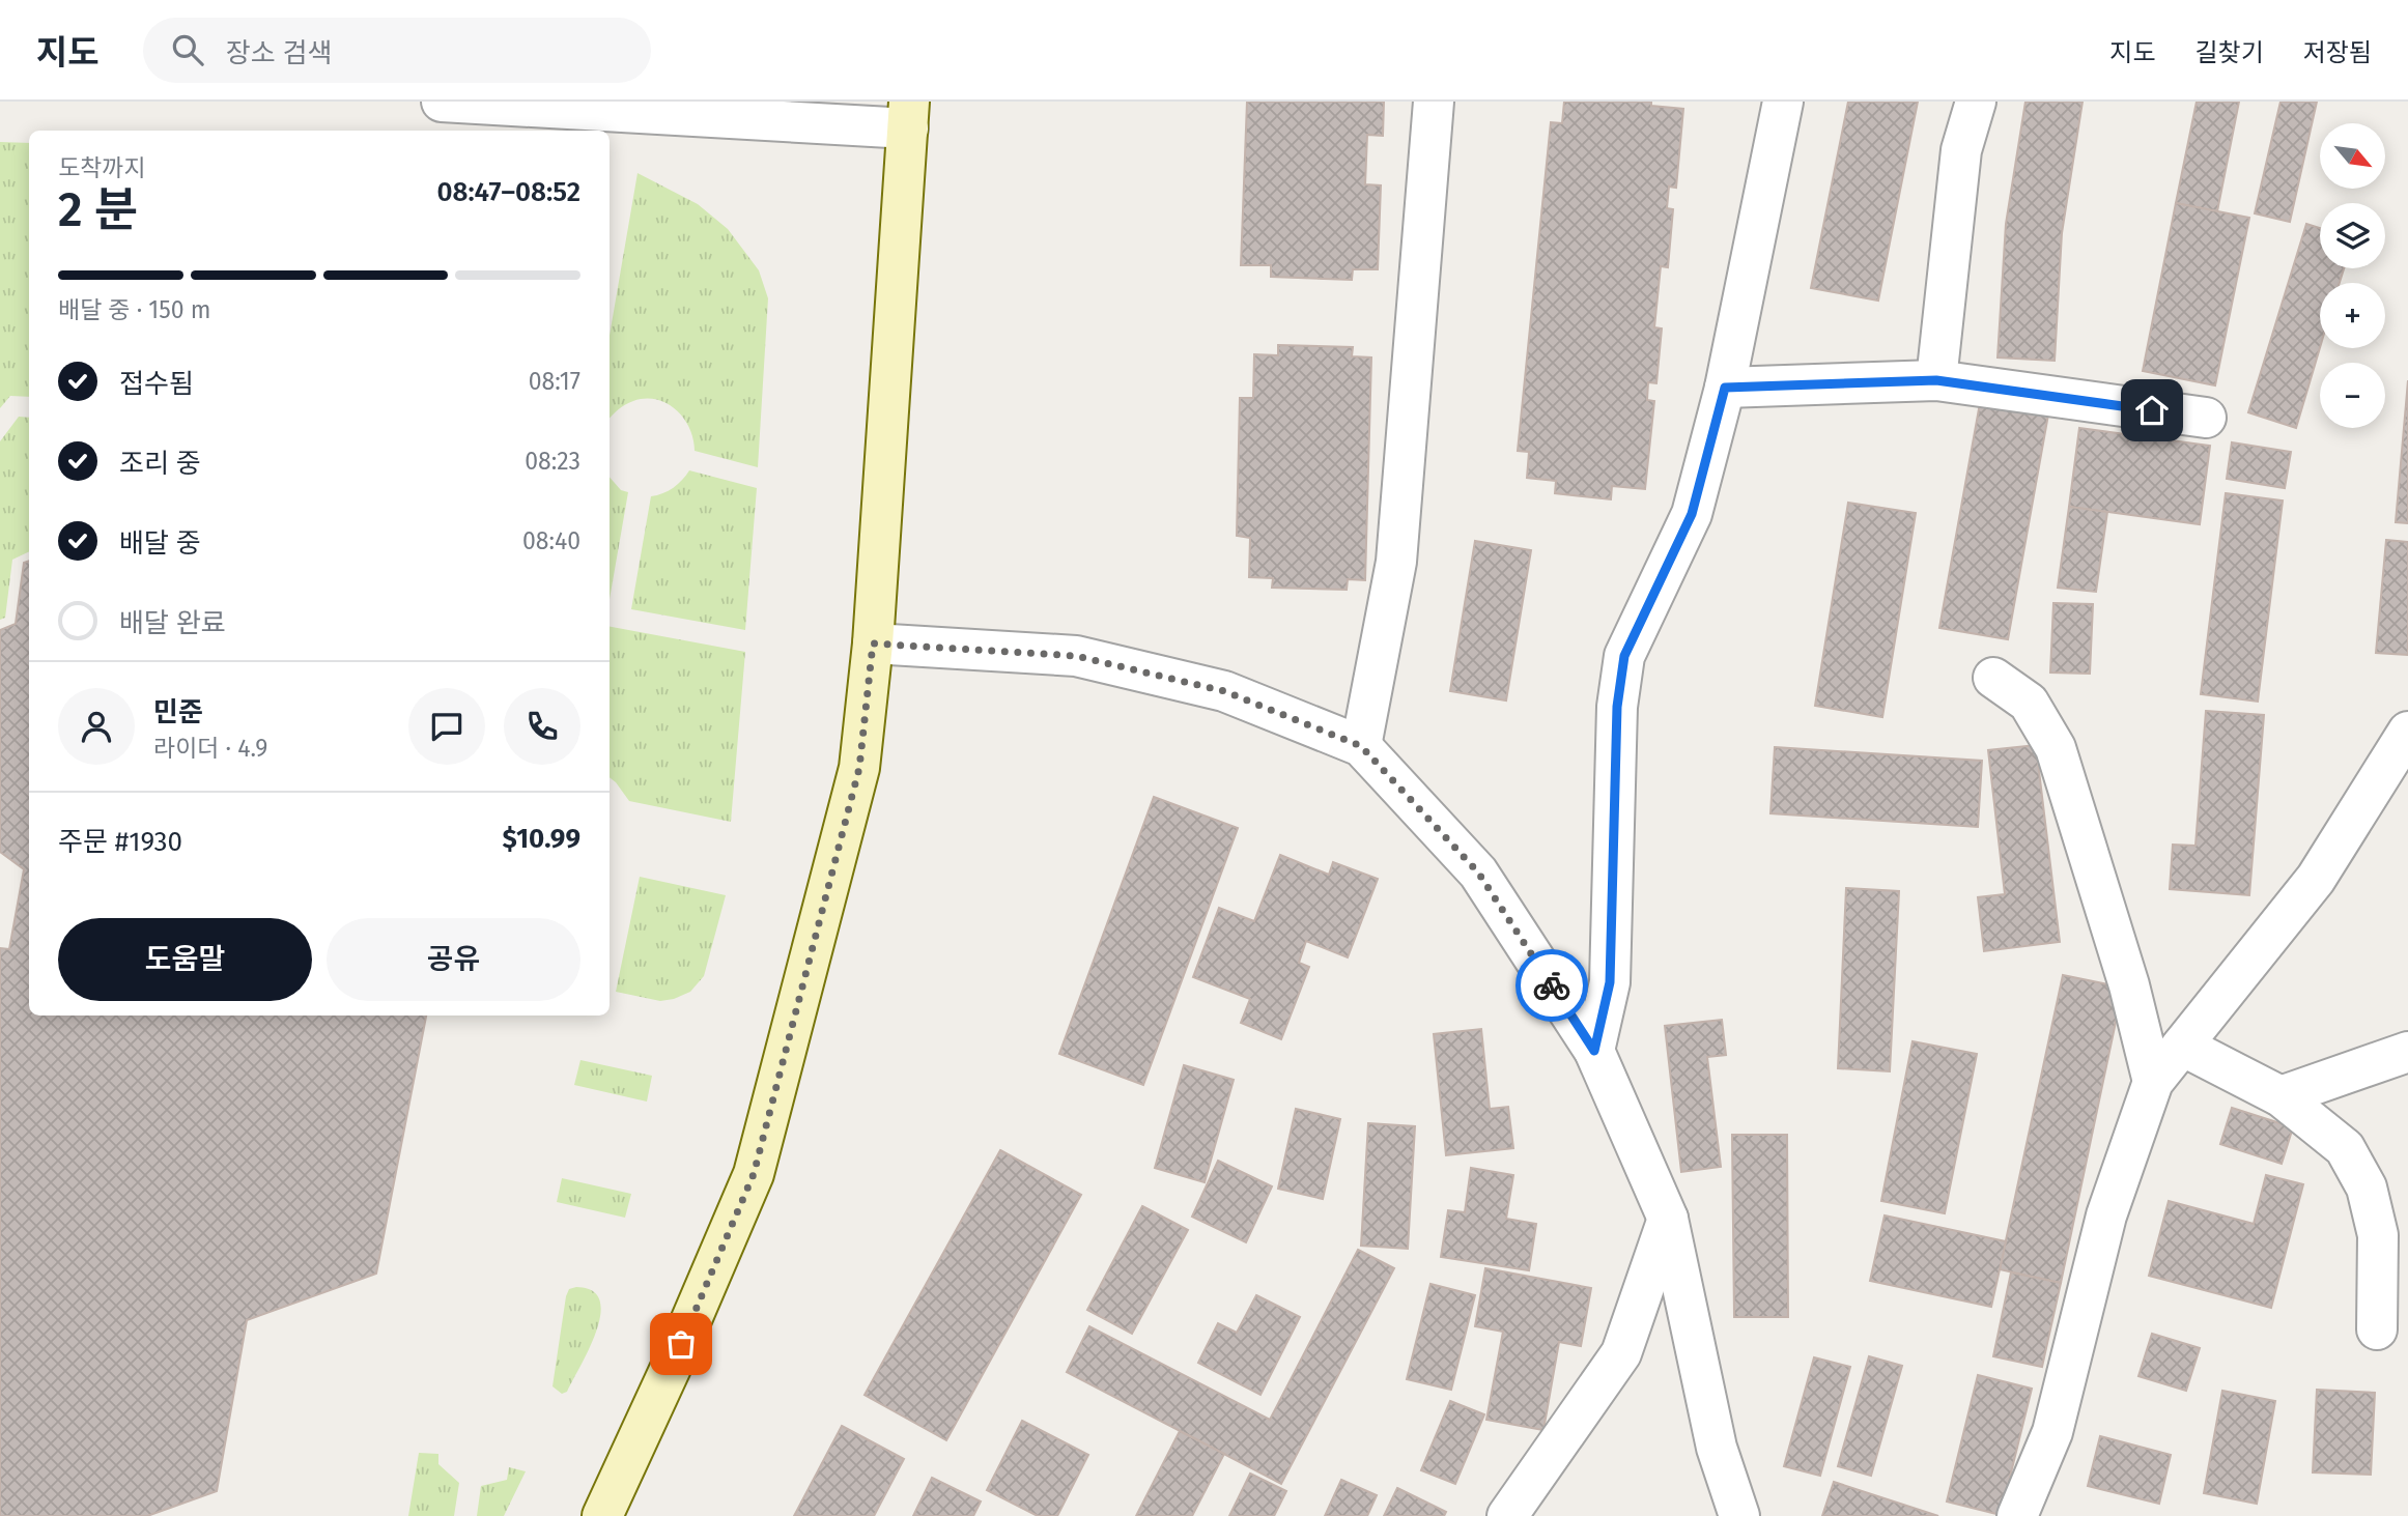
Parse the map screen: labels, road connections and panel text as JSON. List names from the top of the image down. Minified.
{"north":"bottom right","page":{"header":"지도","search":"장소 검색","nav":["지도","길찾기","저장됨"],"map_buttons":["+","−"],"heading":["2 분","도착까지","08:47–08:52"],"panel":["민준","라이더 · 4.9","주문 #1930","$10.99"],"bar":"배달 중 · 150 m","list":[["접수됨","08:17"],["조리 중","08:23"],["배달 중","08:40"],"배달 완료"],"buttons":["도움말","공유"]}}
